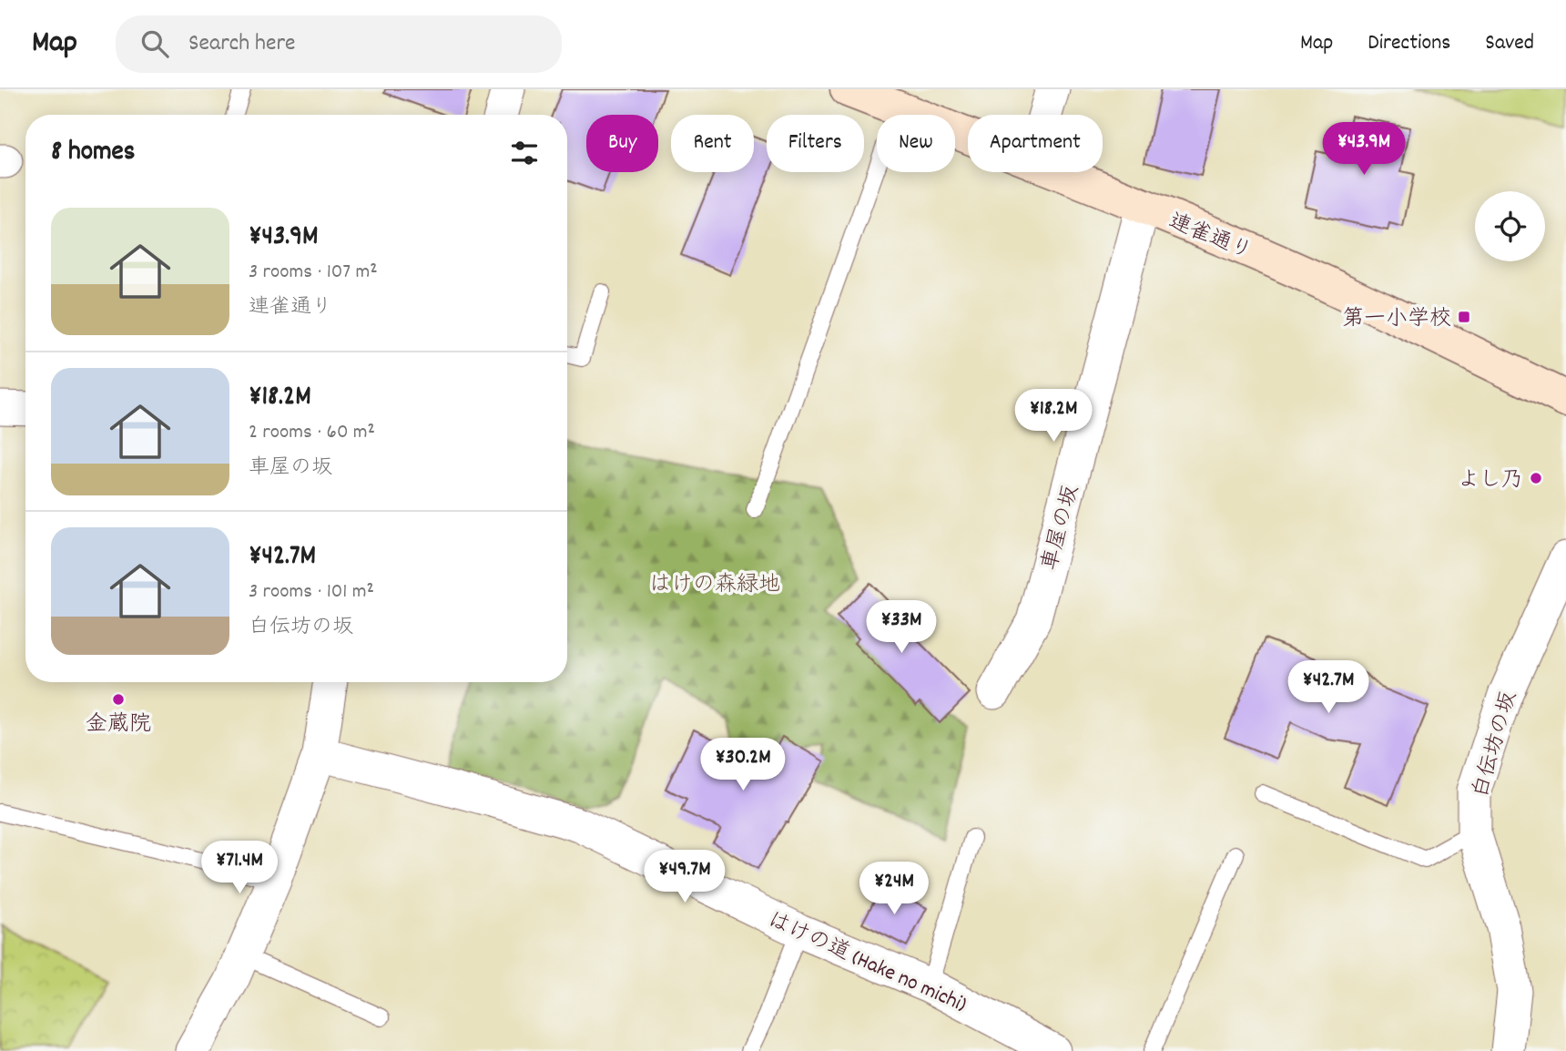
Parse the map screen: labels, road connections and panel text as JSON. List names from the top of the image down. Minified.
{"streets":{"main road":["連雀通り"],"street":["車屋の坂","白伝坊の坂","はけの道 (Hake no michi)"]},"crossings":[["連雀通り","車屋の坂"]],"parks":["はけの森緑地"],"places":{"transit":["第一小学校"],"other":["よし乃","金蔵院"]},"page":{"header":"Map","search":"Search here","nav":["Map","Directions","Saved"],"chip":["Buy","Rent","Filters","New","Apartment"],"heading":"8 homes","price":["¥43.9M","¥18.2M","¥33M","¥42.7M","¥30.2M","¥71.4M","¥49.7M","¥24M"],"list":[{"name":"¥43.9M","note":"3 rooms · 107 m² · 連雀通り"},{"name":"¥18.2M","note":"2 rooms · 60 m² · 車屋の坂"},{"name":"¥42.7M","note":"3 rooms · 101 m² · 白伝坊の坂"}]}}
